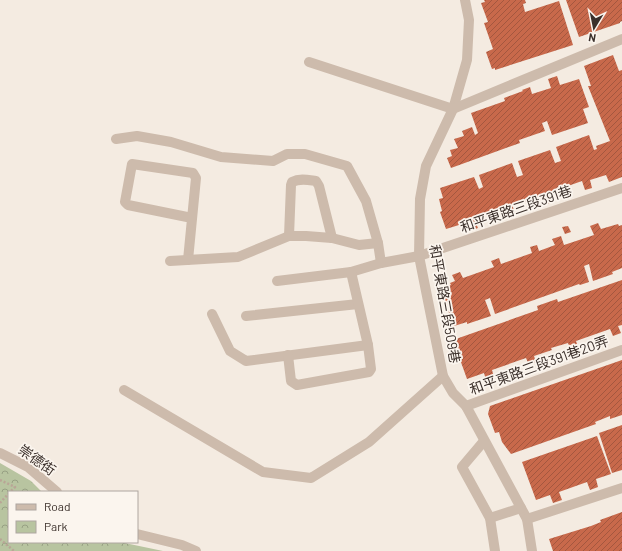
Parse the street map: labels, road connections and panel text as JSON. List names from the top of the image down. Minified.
{"streets":{"street":["和平東路三段391巷","和平東路三段509巷","和平東路三段391巷20弄","崇德街"]},"crossings":[["和平東路三段391巷","和平東路三段509巷"],["和平東路三段509巷","和平東路三段391巷20弄"]],"legend":["Road","Park"],"north":"bottom"}
